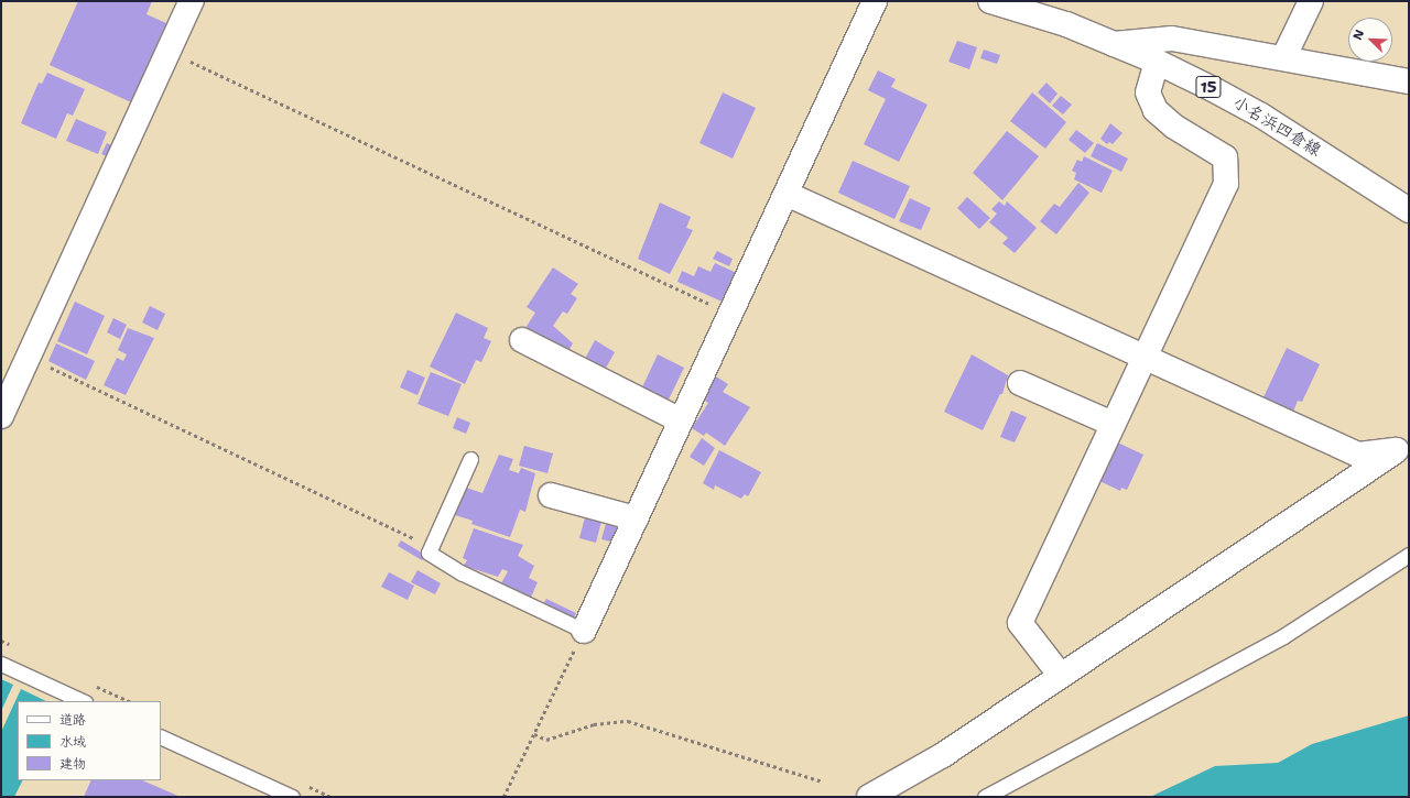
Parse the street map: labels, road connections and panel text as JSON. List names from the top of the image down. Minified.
{"streets":{"street":["15","小名浜四倉線"]},"legend":["道路","水域","建物"],"north":"top left"}
